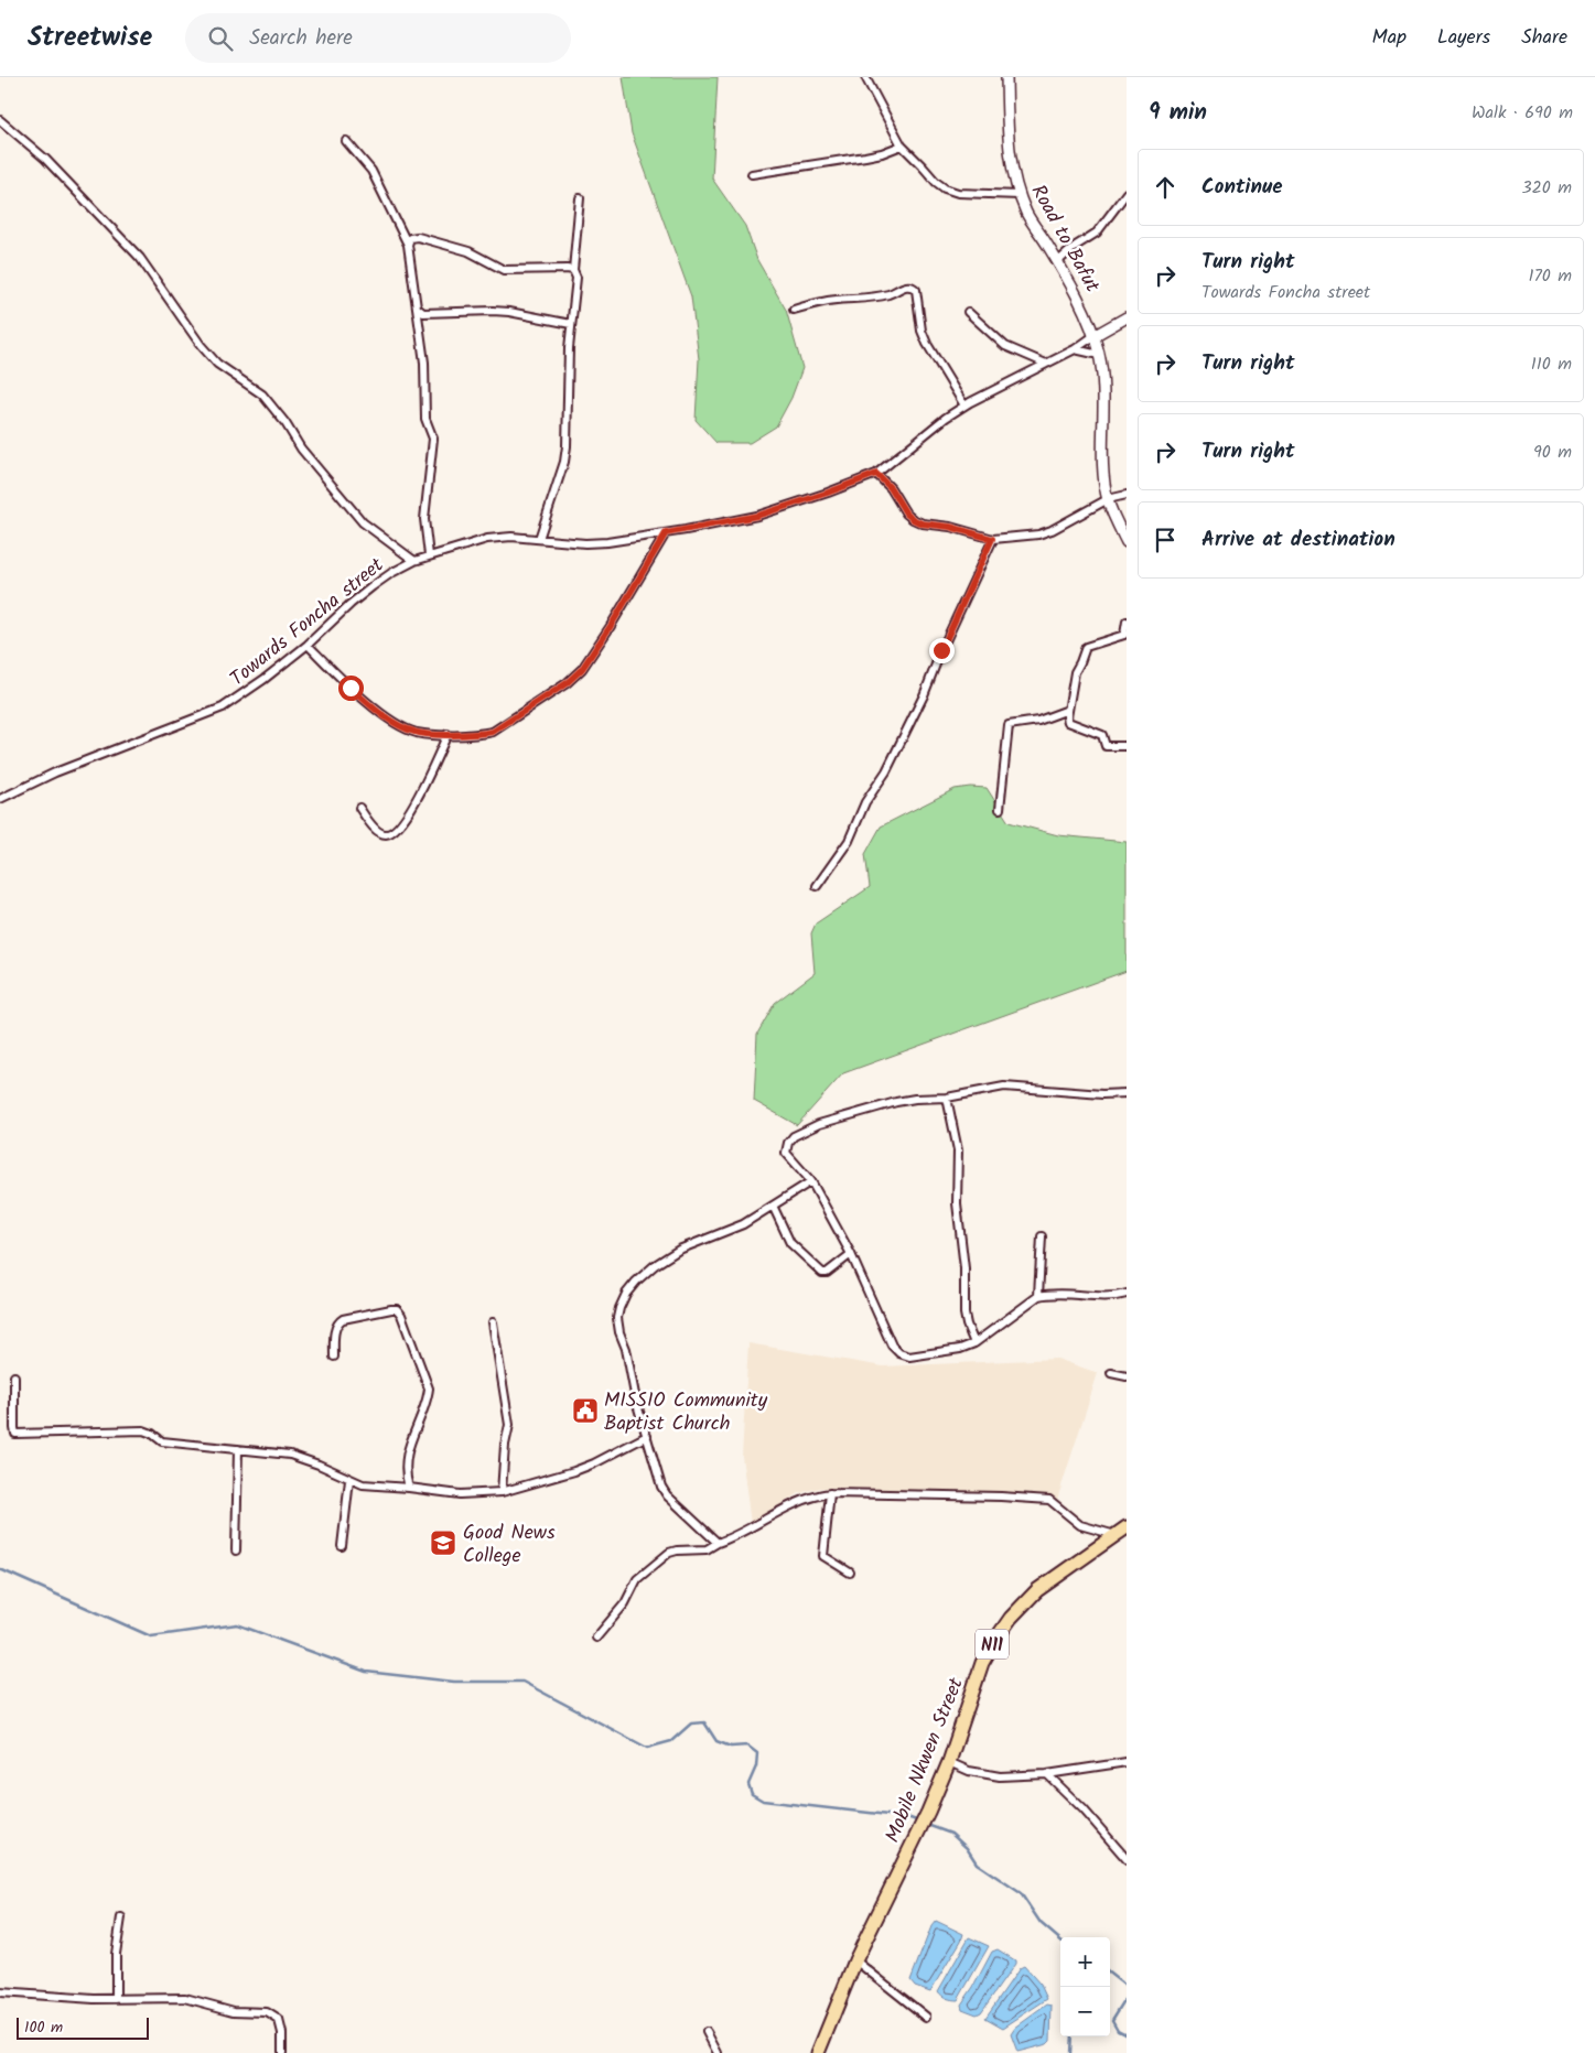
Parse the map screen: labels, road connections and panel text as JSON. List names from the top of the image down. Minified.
{"streets":{"highway":["N11","Mobile Nkwen Street"],"street":["Road to Bafut","Towards Foncha street"]},"crossings":[["Road to Bafut","Towards Foncha street"]],"places":{"public building":["MISSIO Community Baptist Church"],"school or university":["Good News College"]},"scale_bar":"100 m","page":{"header":"Streetwise","search":"Search here","nav":["Map","Layers","Share"],"heading":["9 min","Walk · 690 m"],"list":[["Continue","320 m"],["Turn right","Towards Foncha street","170 m"],["Turn right","110 m"],["Turn right","90 m"],"Arrive at destination"],"map_buttons":["+","−"],"scale":"100 m"}}
